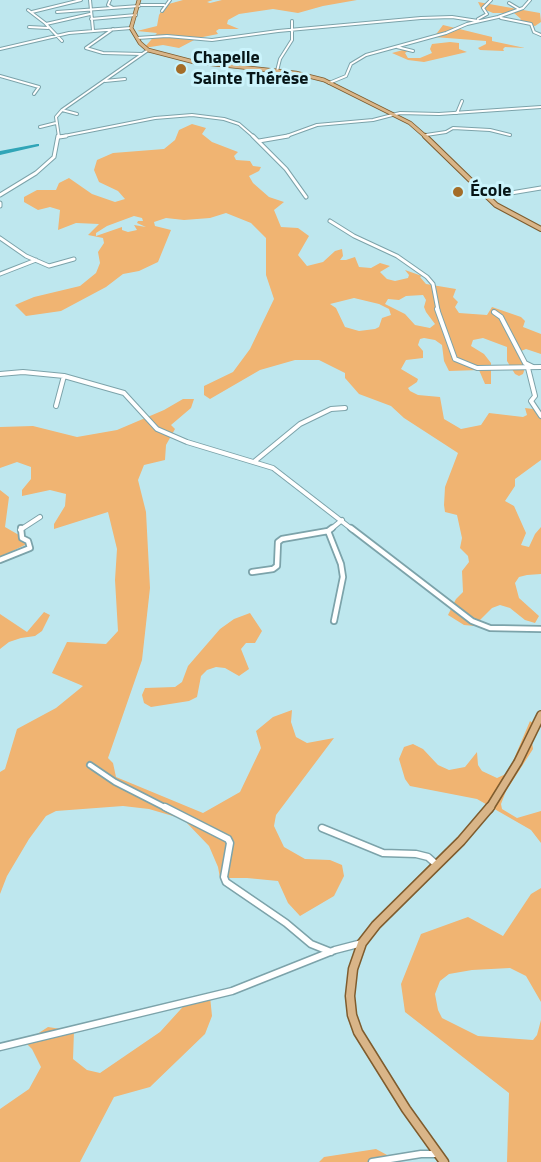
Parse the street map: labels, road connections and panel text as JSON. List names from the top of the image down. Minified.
{"places":["Chapelle Sainte Thérèse","École"]}
